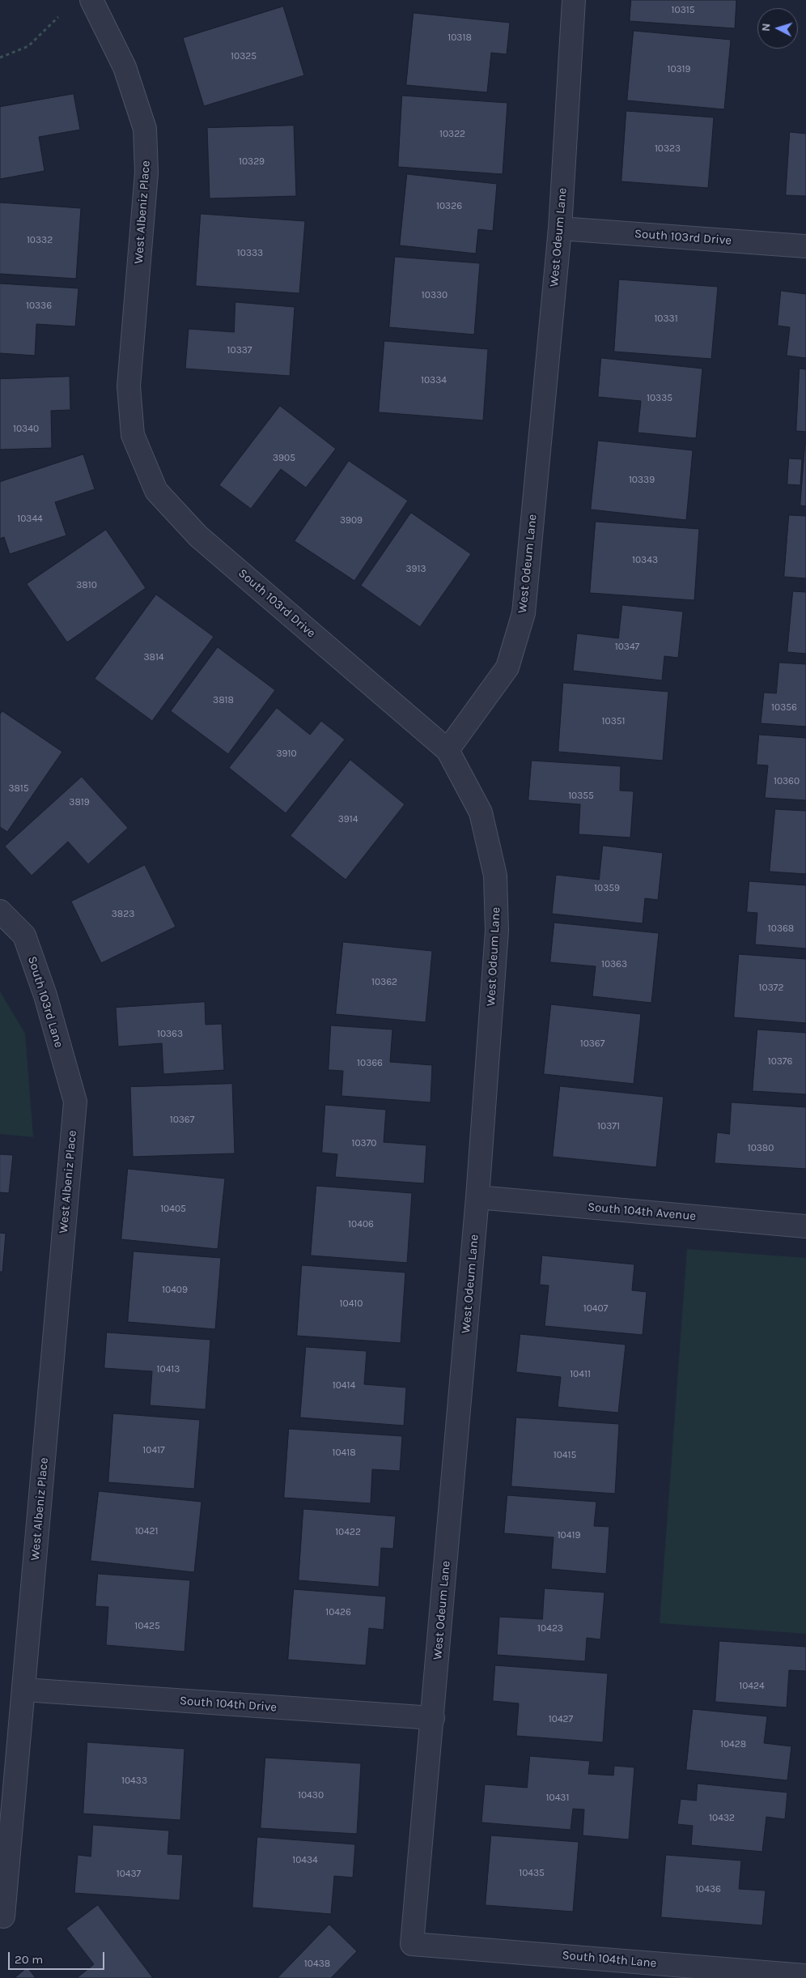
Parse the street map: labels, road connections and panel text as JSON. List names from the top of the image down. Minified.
{"streets":{"street":["West Albeniz Place","West Odeum Lane","South 103rd Drive","South 103rd Lane","South 104th Avenue","South 104th Drive","South 104th Lane"]},"crossings":[["West Albeniz Place","South 103rd Drive"],["West Albeniz Place","South 103rd Lane"],["West Albeniz Place","South 104th Drive"],["West Odeum Lane","South 103rd Drive"],["West Odeum Lane","South 104th Avenue"],["West Odeum Lane","South 104th Drive"],["West Odeum Lane","South 104th Lane"]],"house_numbers":["10315","10318","10325","10319","10322","10323","10329","10326","10332","10333","10330","10336","10331","10337","10334","10335","10340","3905","10339","10344","3909","10343","3913","3810","10347","3814","3818","10356","10351","3910","10360","3815","10355","3819","3914","10359","3823","10368","10363","10362","10372","10363","10367","10376","10366","10367","10371","10370","10380","10405","10406","10409","10410","10407","10413","10411","10414","10417","10418","10415","10421","10422","10419","10426","10425","10423","10424","10427","10428","10433","10430","10431","10432","10434","10435","10437","10436","10438"],"scale_bar":"20 m","north":"left"}
